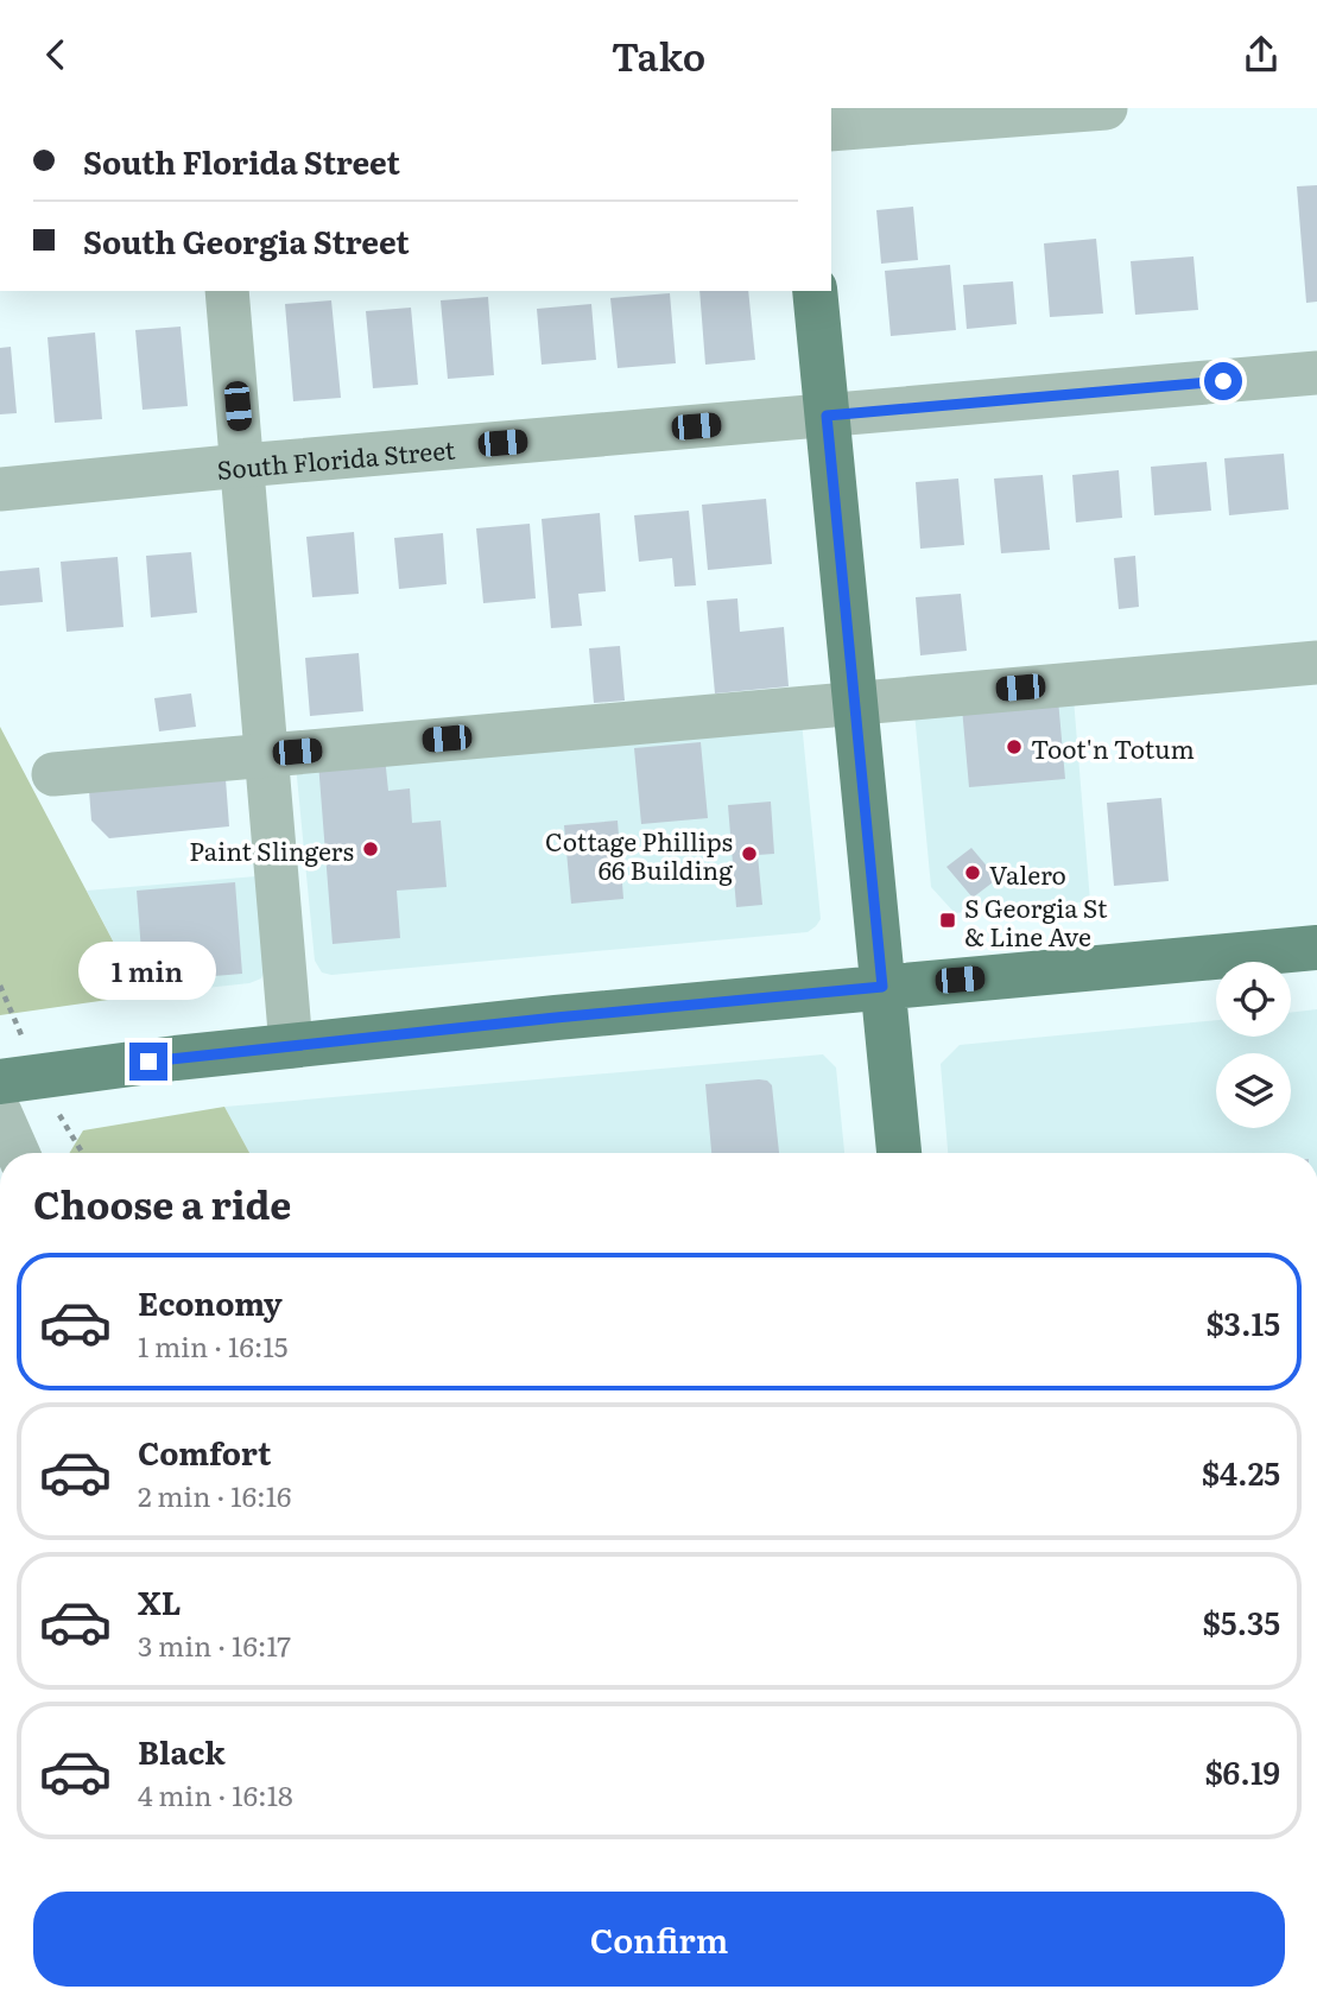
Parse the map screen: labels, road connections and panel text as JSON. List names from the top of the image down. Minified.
{"streets":{"street":["South Florida Street"]},"places":{"other":["Toot'n Totum","Paint Slingers","Cottage Phillips 66 Building","Valero"],"transit":["S Georgia St & Line Ave"]},"page":{"header":"Tako","banner":["South Florida Street","South Georgia Street"],"bubble":"1 min","heading":"Choose a ride","list":[{"name":"Economy","note":"1 min · 16:15","value":"$3.15"},{"name":"Comfort","note":"2 min · 16:16","value":"$4.25"},{"name":"XL","note":"3 min · 16:17","value":"$5.35"},{"name":"Black","note":"4 min · 16:18","value":"$6.19"}],"buttons":"Confirm"}}
